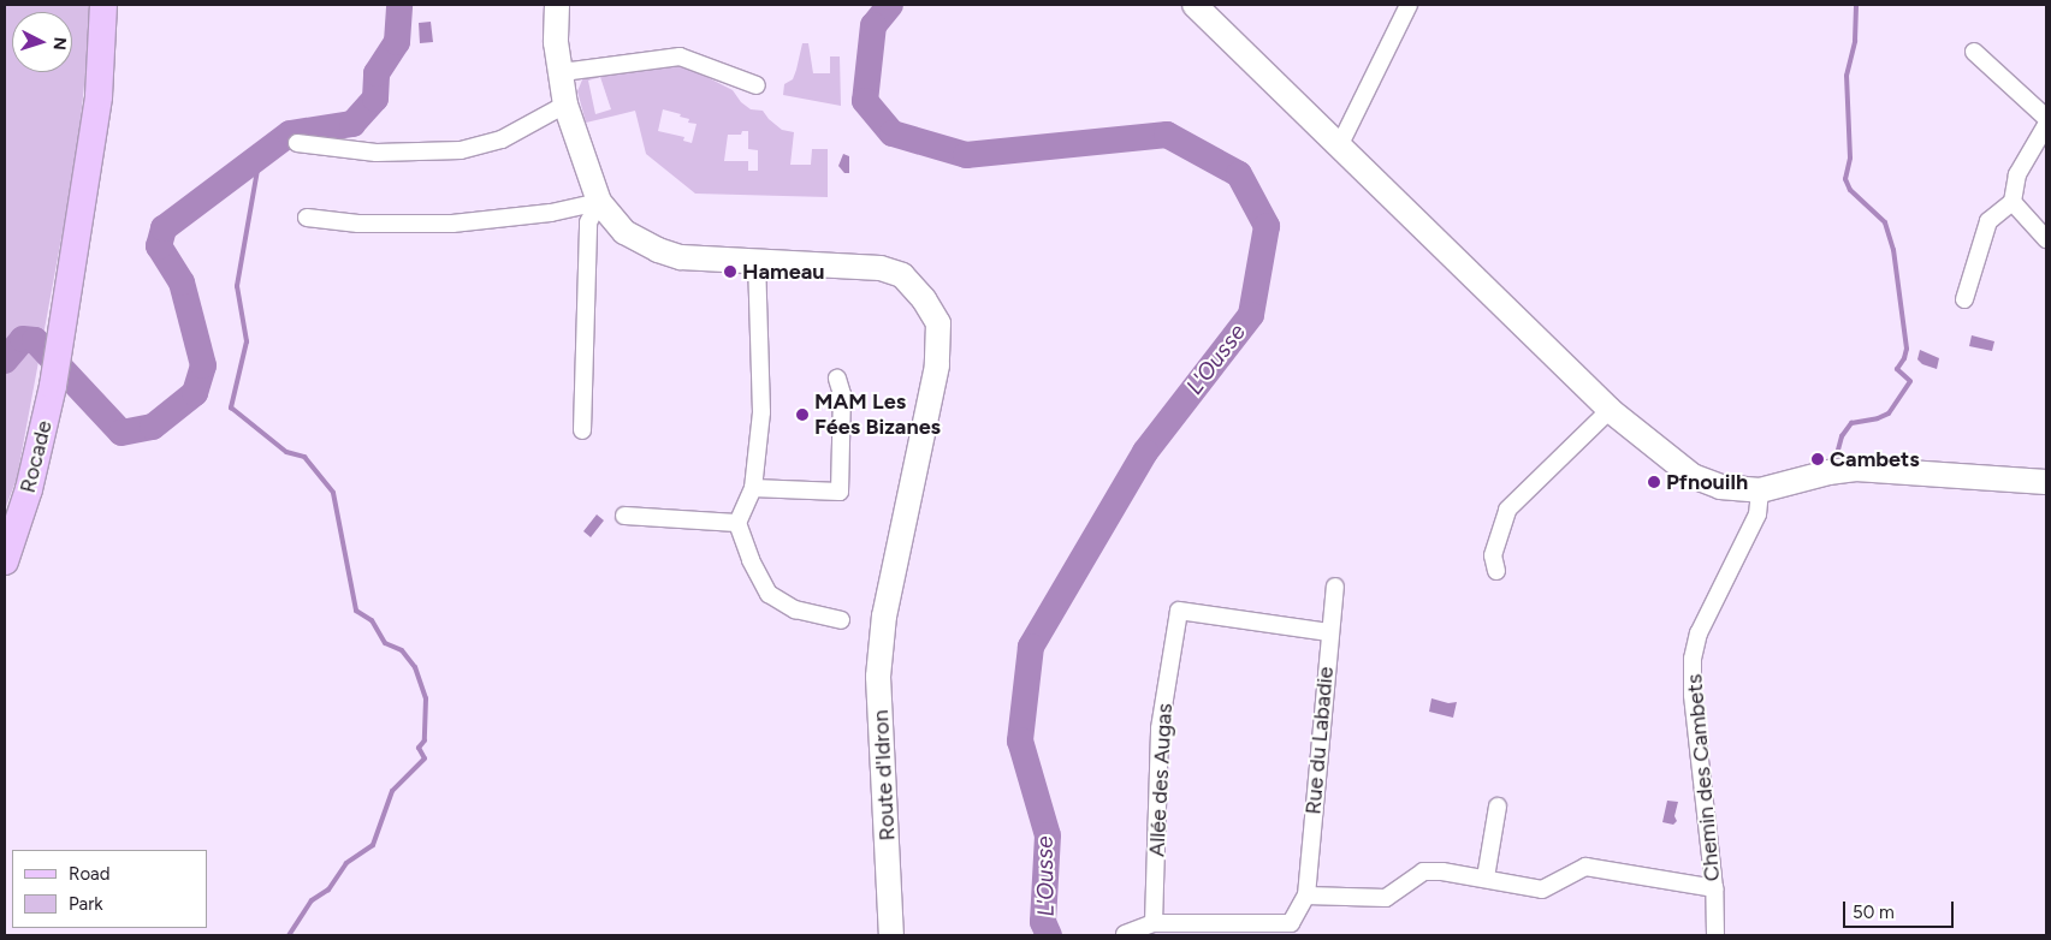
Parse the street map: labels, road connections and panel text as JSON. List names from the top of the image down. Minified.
{"streets":{"main road":["Rocade"],"street":["Rue du Labadie","Route d'Idron","Chemin des Cambets","Allée des Augas"]},"crossings":[["Rue du Labadie","Allée des Augas"]],"water":["L'Ousse"],"places":["Hameau","MAM Les Fées Bizanes","Cambets","Pfnouilh"],"legend":["Road","Park"],"scale_bar":"50 m","north":"right"}
